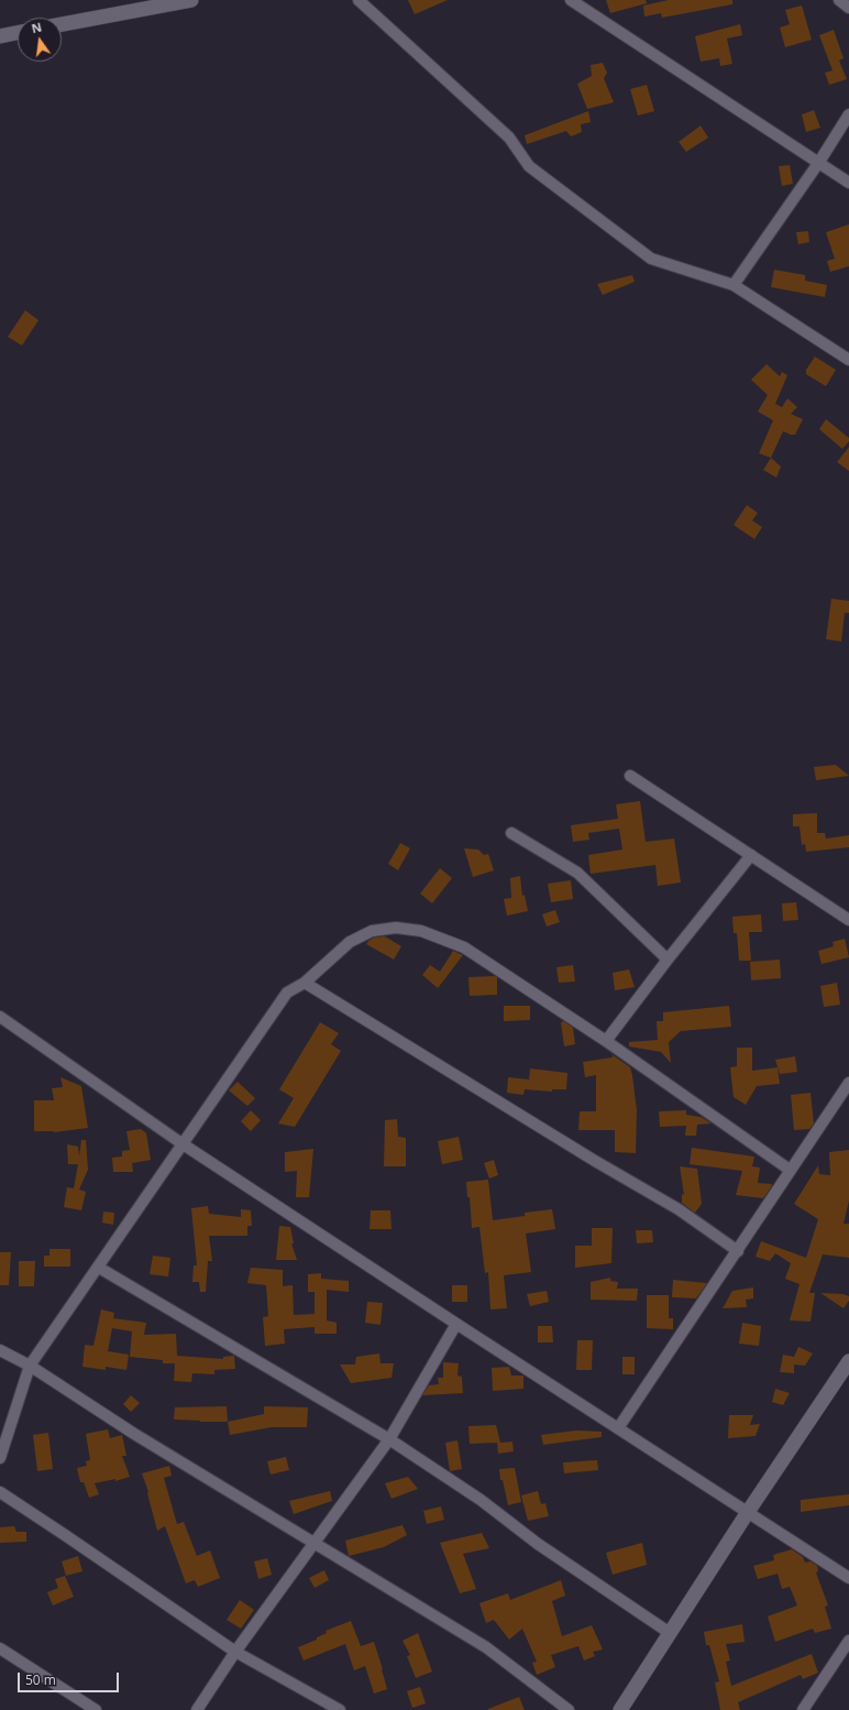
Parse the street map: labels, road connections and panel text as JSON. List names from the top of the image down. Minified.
{"scale_bar":"50 m","north":"top"}
